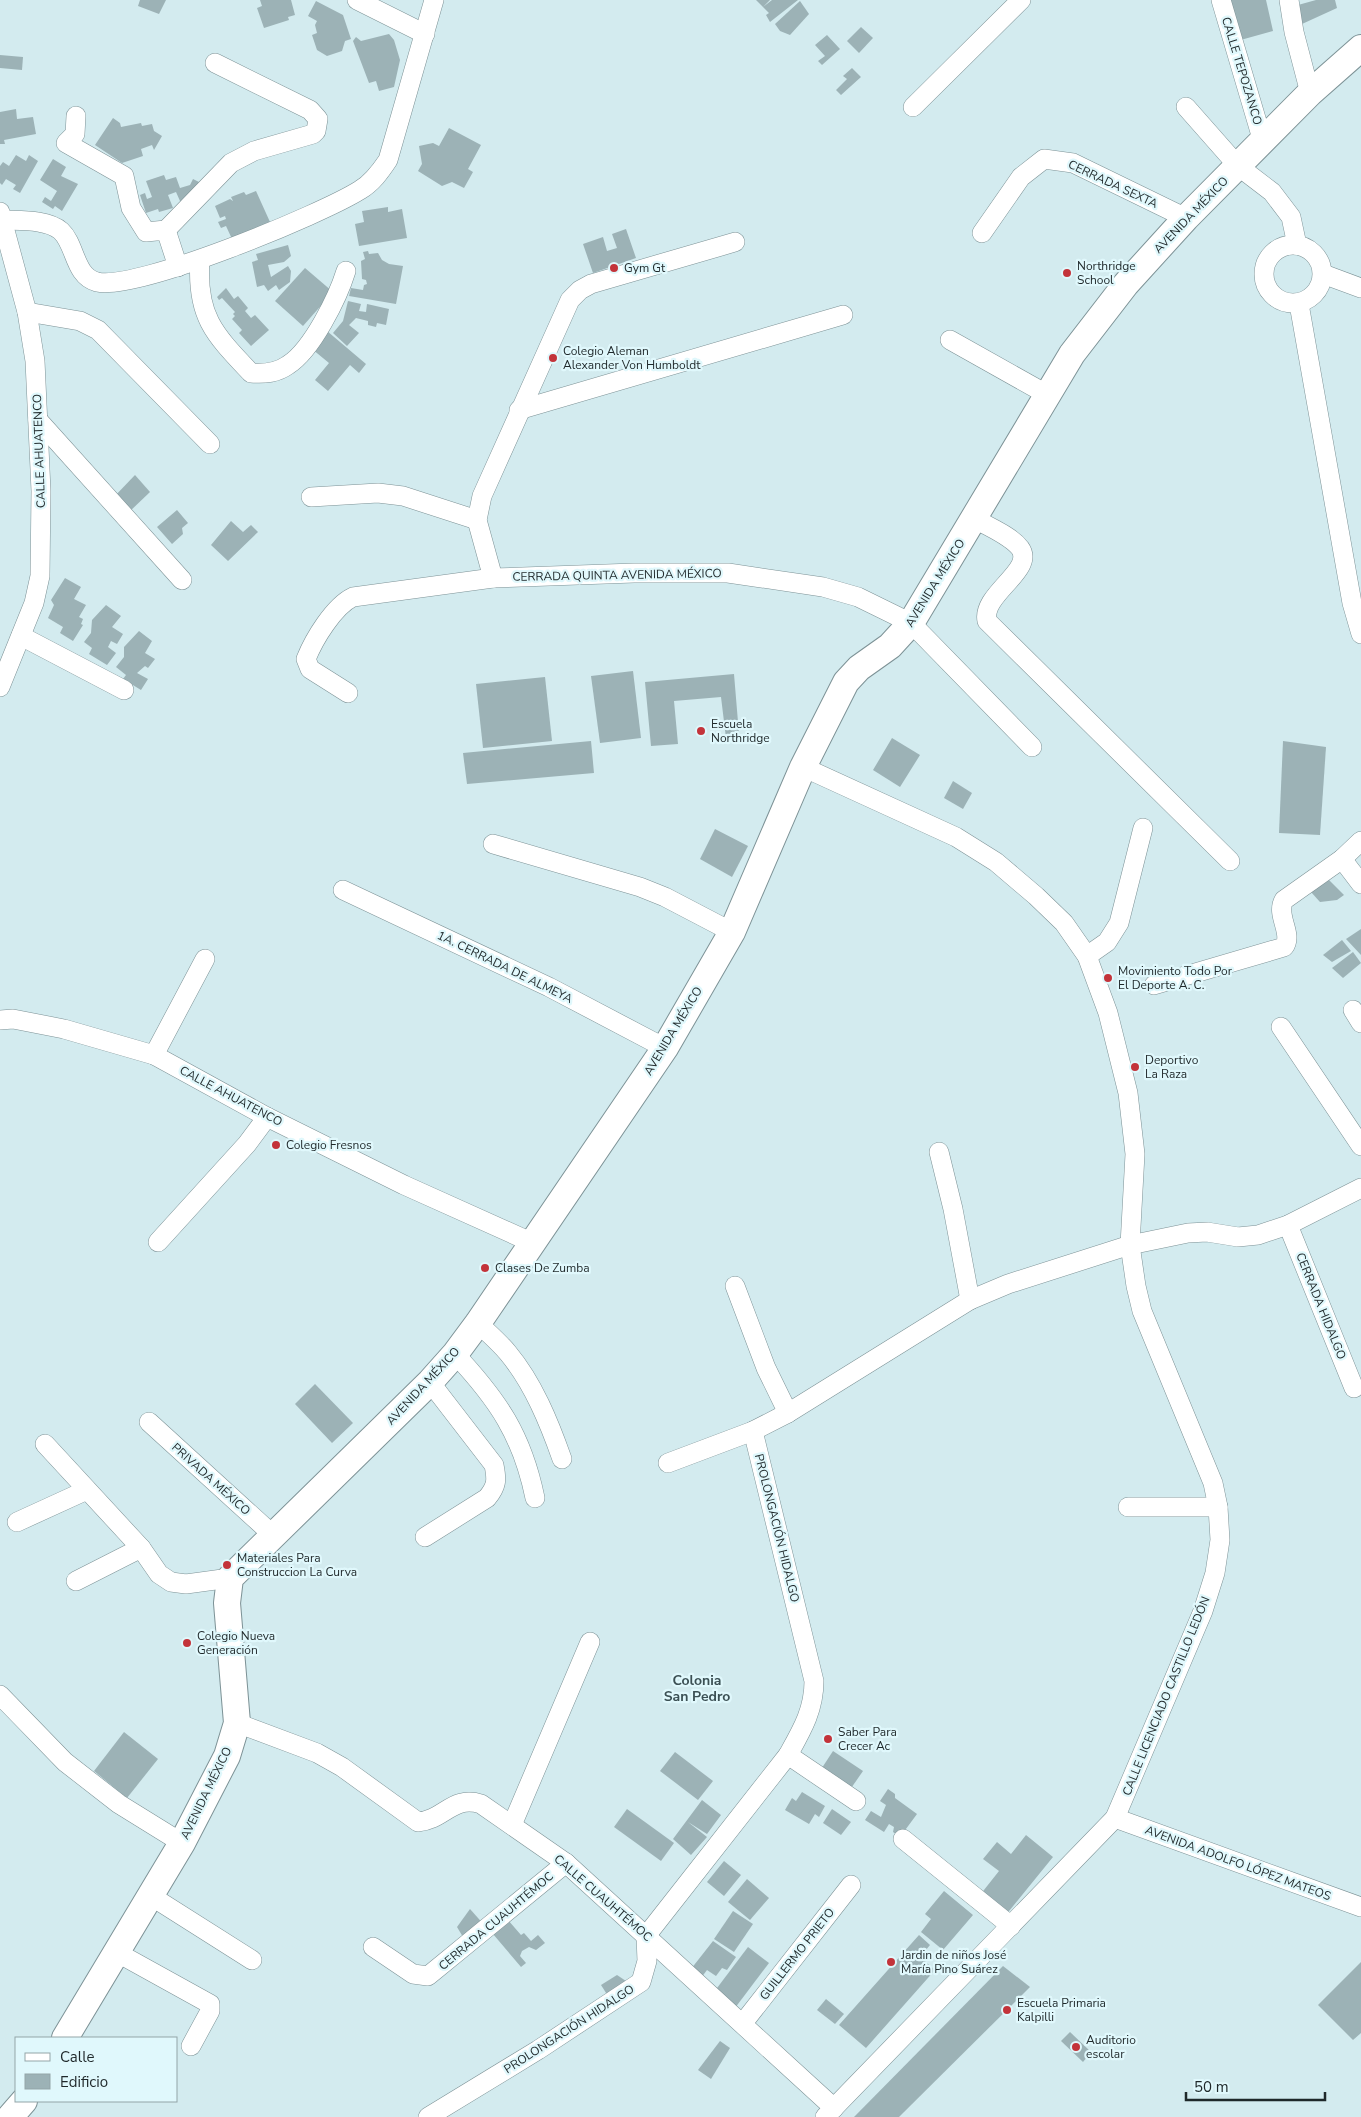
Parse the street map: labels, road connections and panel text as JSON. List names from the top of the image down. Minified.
{"streets":{"main road":["AVENIDA MÉXICO"],"street":["CALLE TEPOZANCO","CERRADA SEXTA","CALLE AHUATENCO","CERRADA QUINTA AVENIDA MÉXICO","1A. CERRADA DE ALMEYA","CERRADA HIDALGO","PRIVADA MÉXICO","PROLONGACIÓN HIDALGO","CALLE LICENCIADO CASTILLO LEDÓN","AVENIDA ADOLFO LÓPEZ MATEOS","CALLE CUAUHTÉMOC","CERRADA CUAUHTÉMOC","GUILLERMO PRIETO"]},"crossings":[["CALLE TEPOZANCO","AVENIDA MÉXICO"],["CERRADA SEXTA","AVENIDA MÉXICO"],["AVENIDA MÉXICO","CALLE AHUATENCO"],["AVENIDA MÉXICO","CERRADA QUINTA AVENIDA MÉXICO"],["AVENIDA MÉXICO","1A. CERRADA DE ALMEYA"],["AVENIDA MÉXICO","PRIVADA MÉXICO"],["AVENIDA MÉXICO","CALLE LICENCIADO CASTILLO LEDÓN"],["AVENIDA MÉXICO","CALLE CUAUHTÉMOC"],["PROLONGACIÓN HIDALGO","CALLE CUAUHTÉMOC"],["CALLE LICENCIADO CASTILLO LEDÓN","AVENIDA ADOLFO LÓPEZ MATEOS"],["CALLE LICENCIADO CASTILLO LEDÓN","CALLE CUAUHTÉMOC"],["CALLE CUAUHTÉMOC","CERRADA CUAUHTÉMOC"],["CALLE CUAUHTÉMOC","GUILLERMO PRIETO"]],"districts":["Colonia San Pedro"],"places":["Gym Gt","Northridge School","Colegio Aleman Alexander Von Humboldt","Escuela Northridge","Movimiento Todo Por El Deporte A. C.","Deportivo La Raza","Colegio Fresnos","Clases De Zumba","Materiales Para Construccion La Curva","Colegio Nueva Generación","Saber Para Crecer Ac","Jardin de niños José María Pino Suárez","Escuela Primaria Kalpilli","Auditorio escolar"],"legend":["Calle","Edificio"],"scale_bar":"50 m"}
